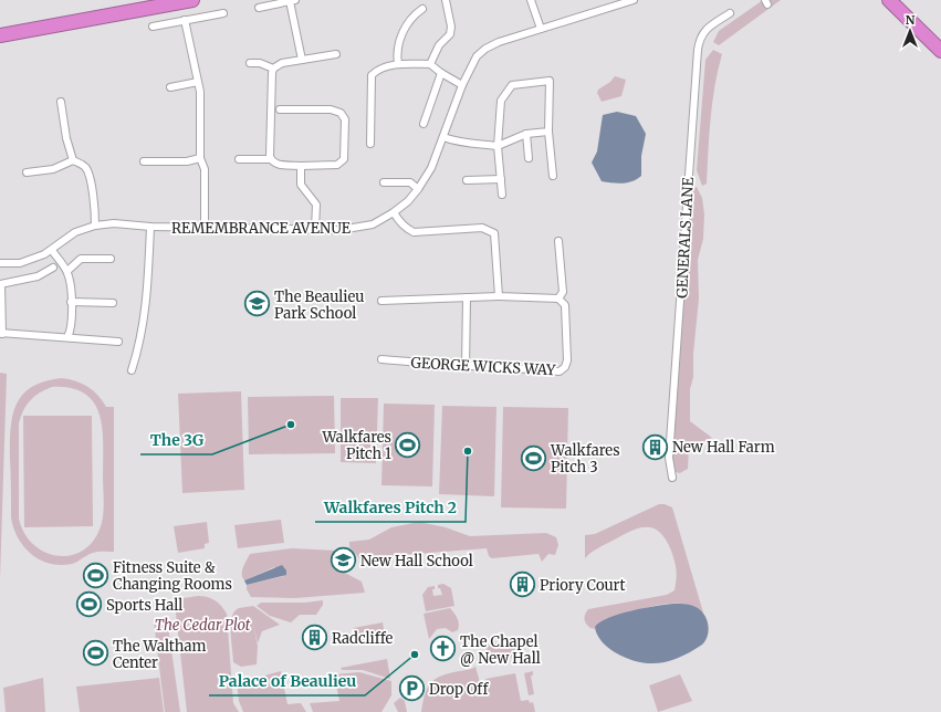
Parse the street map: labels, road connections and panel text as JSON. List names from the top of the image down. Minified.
{"streets":{"street":["REMEMBRANCE AVENUE","GENERALS LANE","GEORGE WICKS WAY"]},"parks":["The Cedar Plot"],"places":{"school or university":["The Beaulieu Park School","New Hall School"],"other":["The 3G","Walkfares Pitch 2","Palace of Beaulieu"],"sports":["Walkfares Pitch 1","Walkfares Pitch 3","Fitness Suite & Changing Rooms","Sports Hall","The Waltham Center"],"building":["New Hall Farm","Priory Court","Radcliffe"],"church":["The Chapel @ New Hall"],"parking":["Drop Off"]},"north":"top"}
